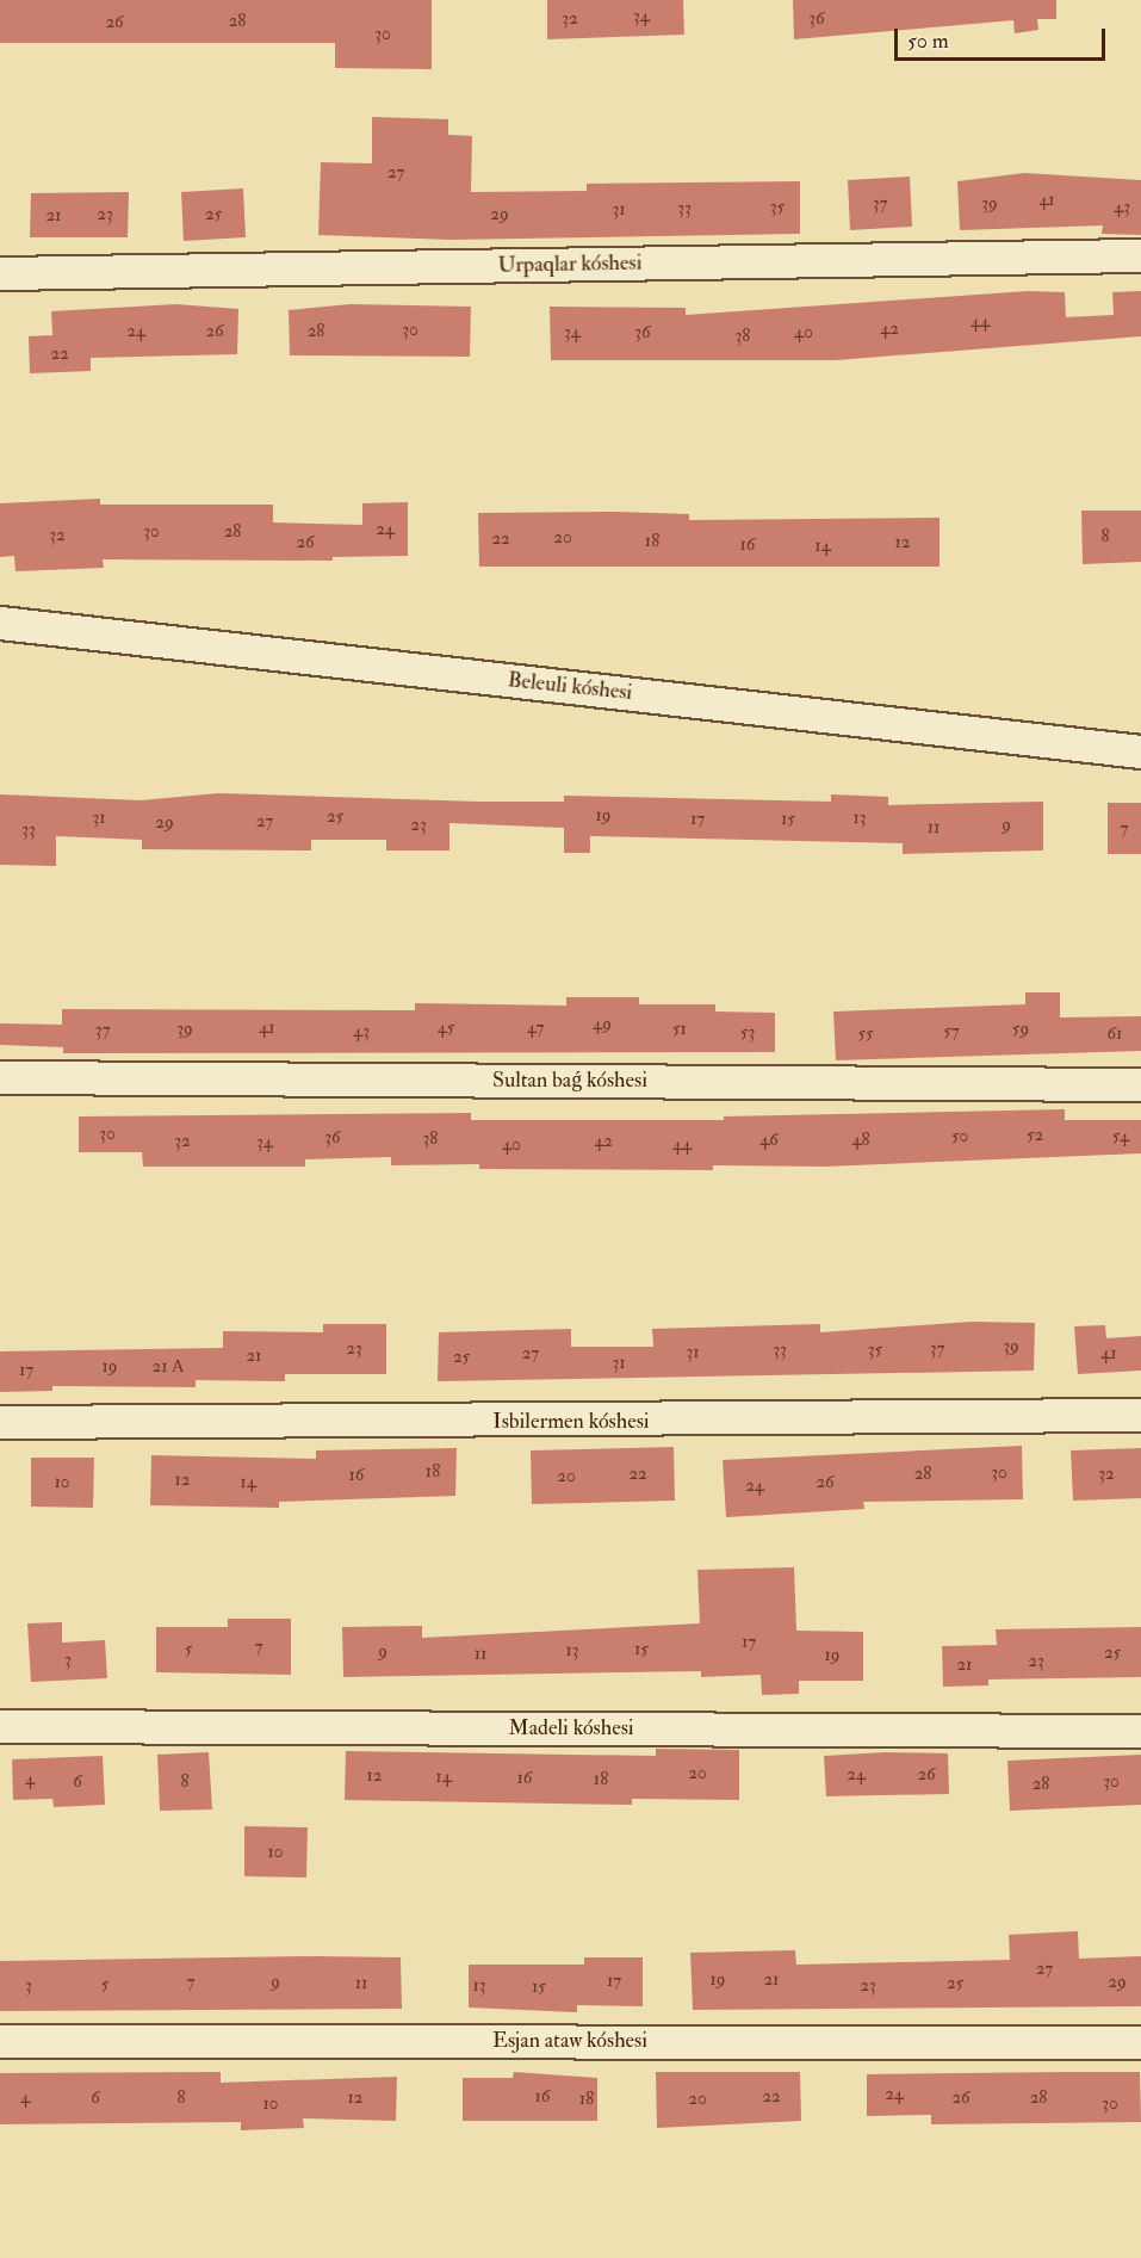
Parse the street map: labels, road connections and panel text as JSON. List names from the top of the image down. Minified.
{"streets":{"street":["Urpaqlar kóshesi","Beleuli kóshesi","Sultan baǵ kóshesi","Isbilermen kóshesi","Madeli kóshesi","Esjan ataw kóshesi"]},"house_numbers":["34","32","36","28","26","30","27","41","37","39","35","43","33","31","23","25","29","21","44","42","30","24","26","28","34","36","40","38","22","24","30","28","32","8","20","22","18","26","12","16","14","19","25","31","13","17","15","27","29","23","9","11","7","33","49","41","45","47","39","51","59","37","43","57","53","55","61","30","52","50","54","36","38","46","48","32","42","34","40","44","39","23","37","33","35","31","27","41","21","25","31","19","21 А","17","18","30","22","28","32","16","20","12","10","14","26","24","17","7","5","15","13","9","25","11","19","3","23","21","20","24","26","12","14","16","4","18","6","8","30","28","10","27","19","21","17","7","9","29","11","25","5","3","13","23","15","24","16","22","4","6","8","12","26","28","18","20","10","30"],"scale_bar":"50 m"}
